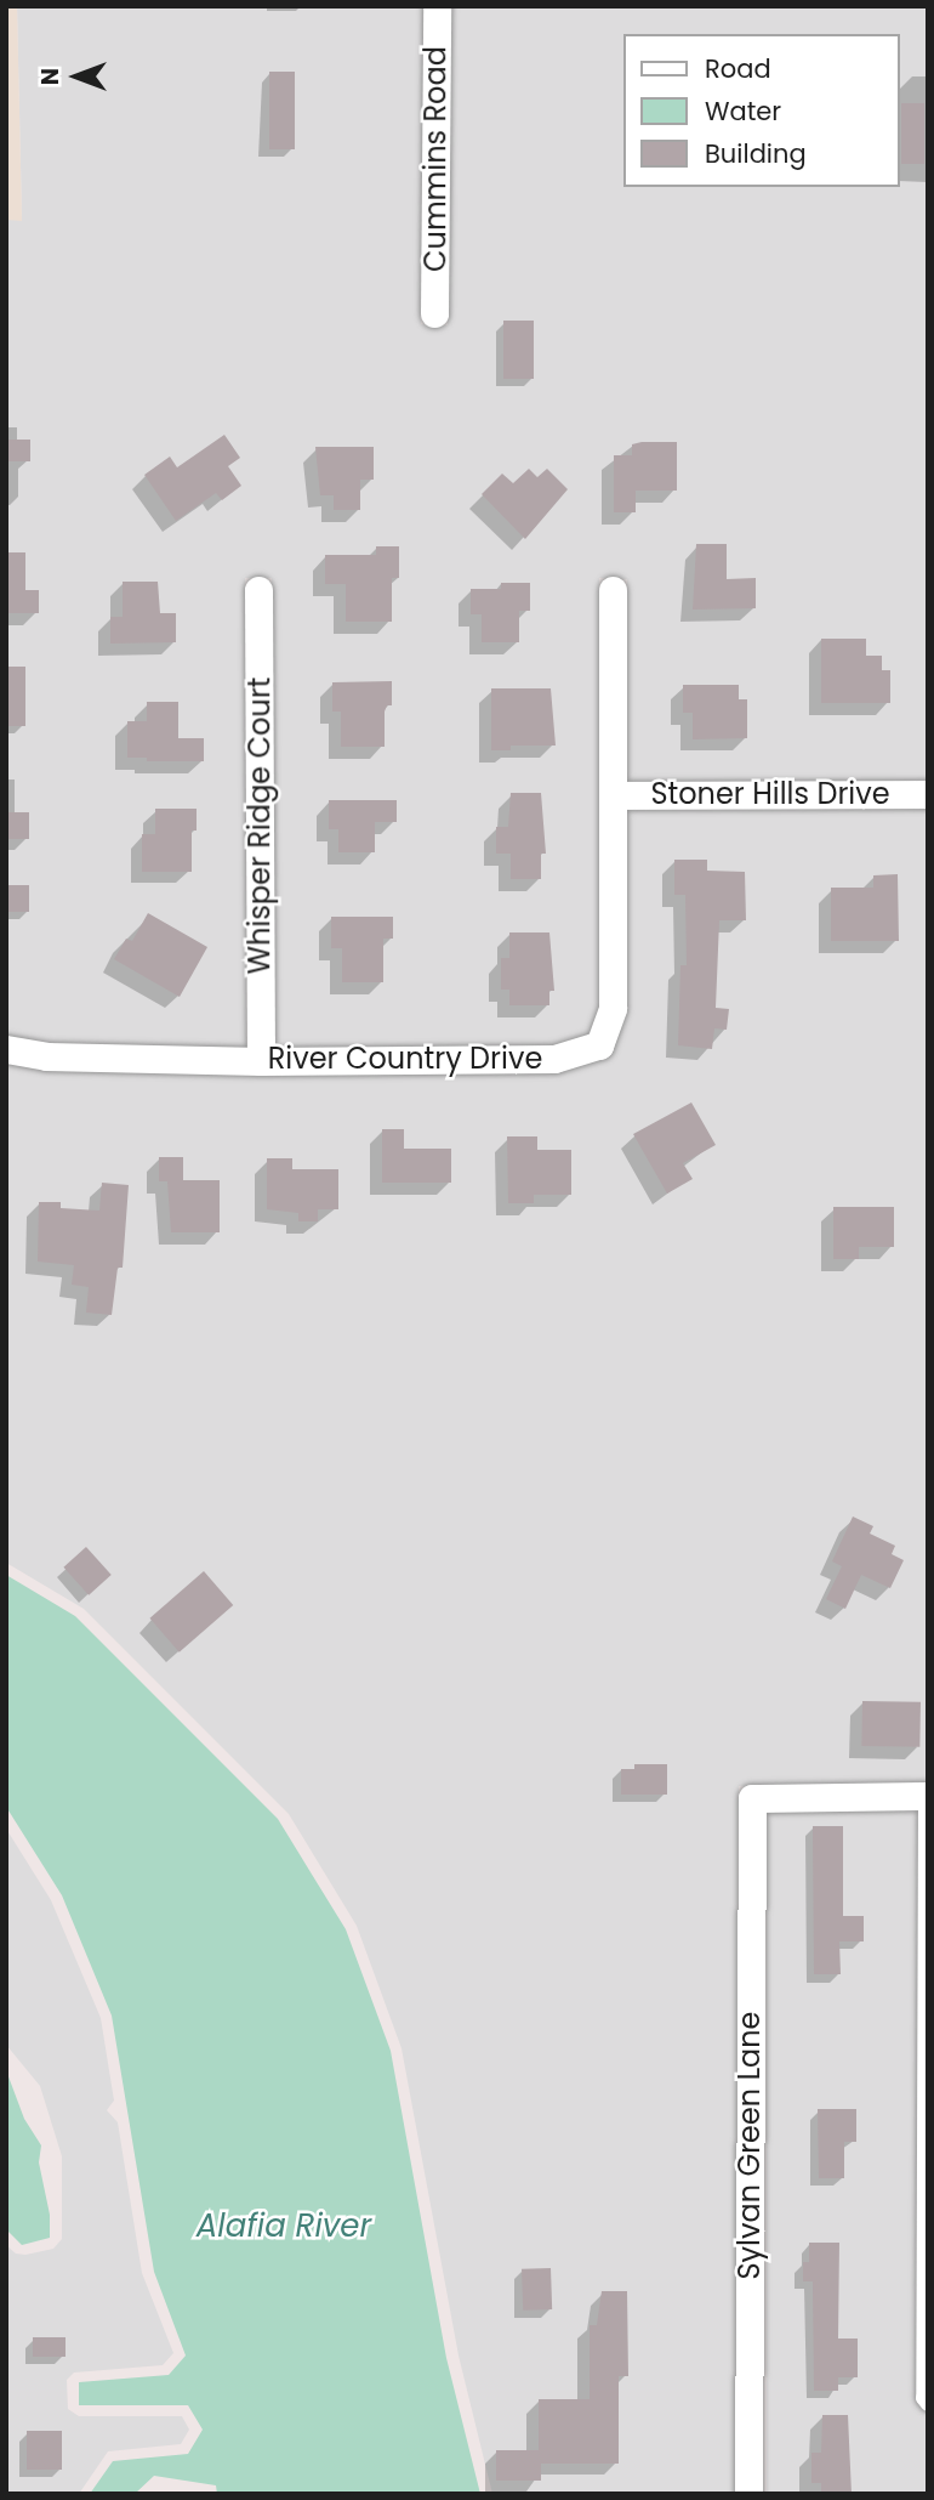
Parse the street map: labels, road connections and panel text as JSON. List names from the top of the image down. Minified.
{"streets":{"street":["Cummins Road","Stoner Hills Drive","Whisper Ridge Court","River Country Drive","Sylvan Green Lane"]},"crossings":[["Stoner Hills Drive","River Country Drive"],["Whisper Ridge Court","River Country Drive"]],"water":["Alafia River"],"legend":["Road","Water","Building"],"north":"left"}
